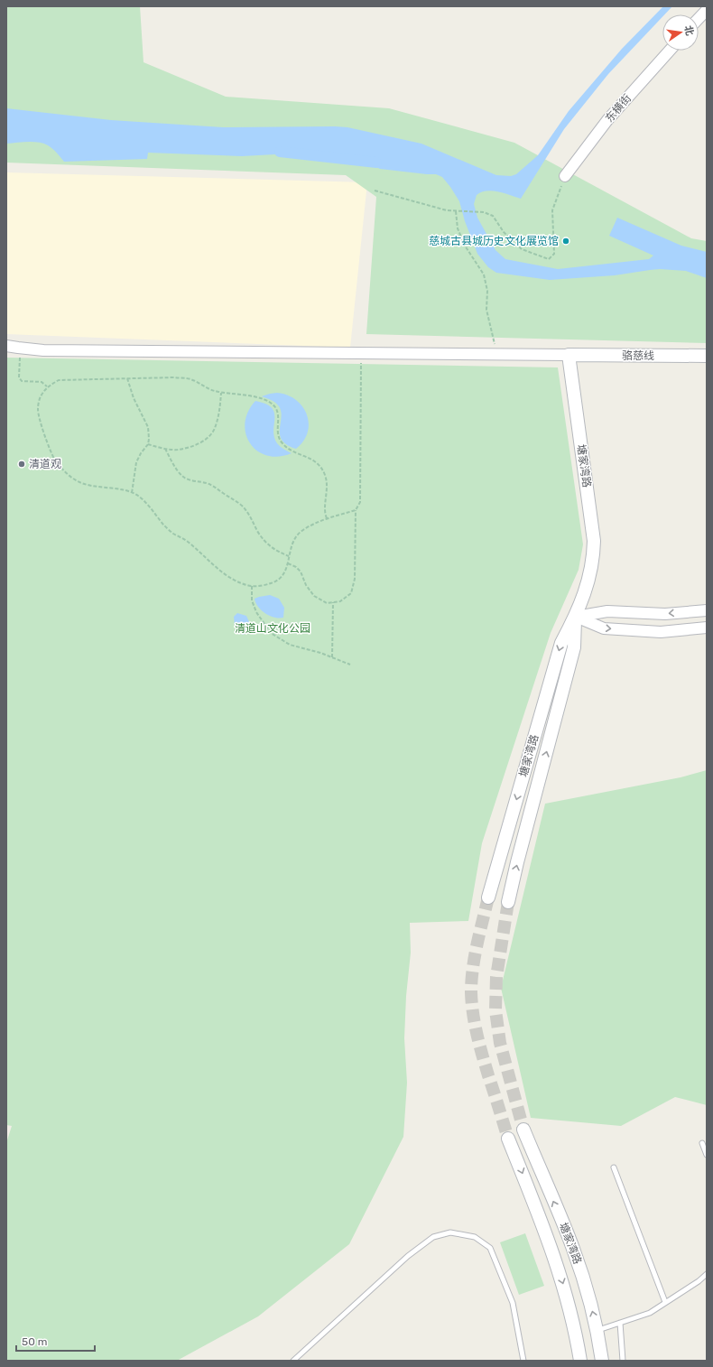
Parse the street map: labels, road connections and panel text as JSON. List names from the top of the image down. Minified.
{"streets":{"main road":["骆慈线","塘家湾路"],"street":["东横街"]},"crossings":[["骆慈线","塘家湾路"]],"parks":["清道山文化公园"],"places":["慈城古县城历史文化展览馆","清道观"],"scale_bar":"50 m","north":"right"}
